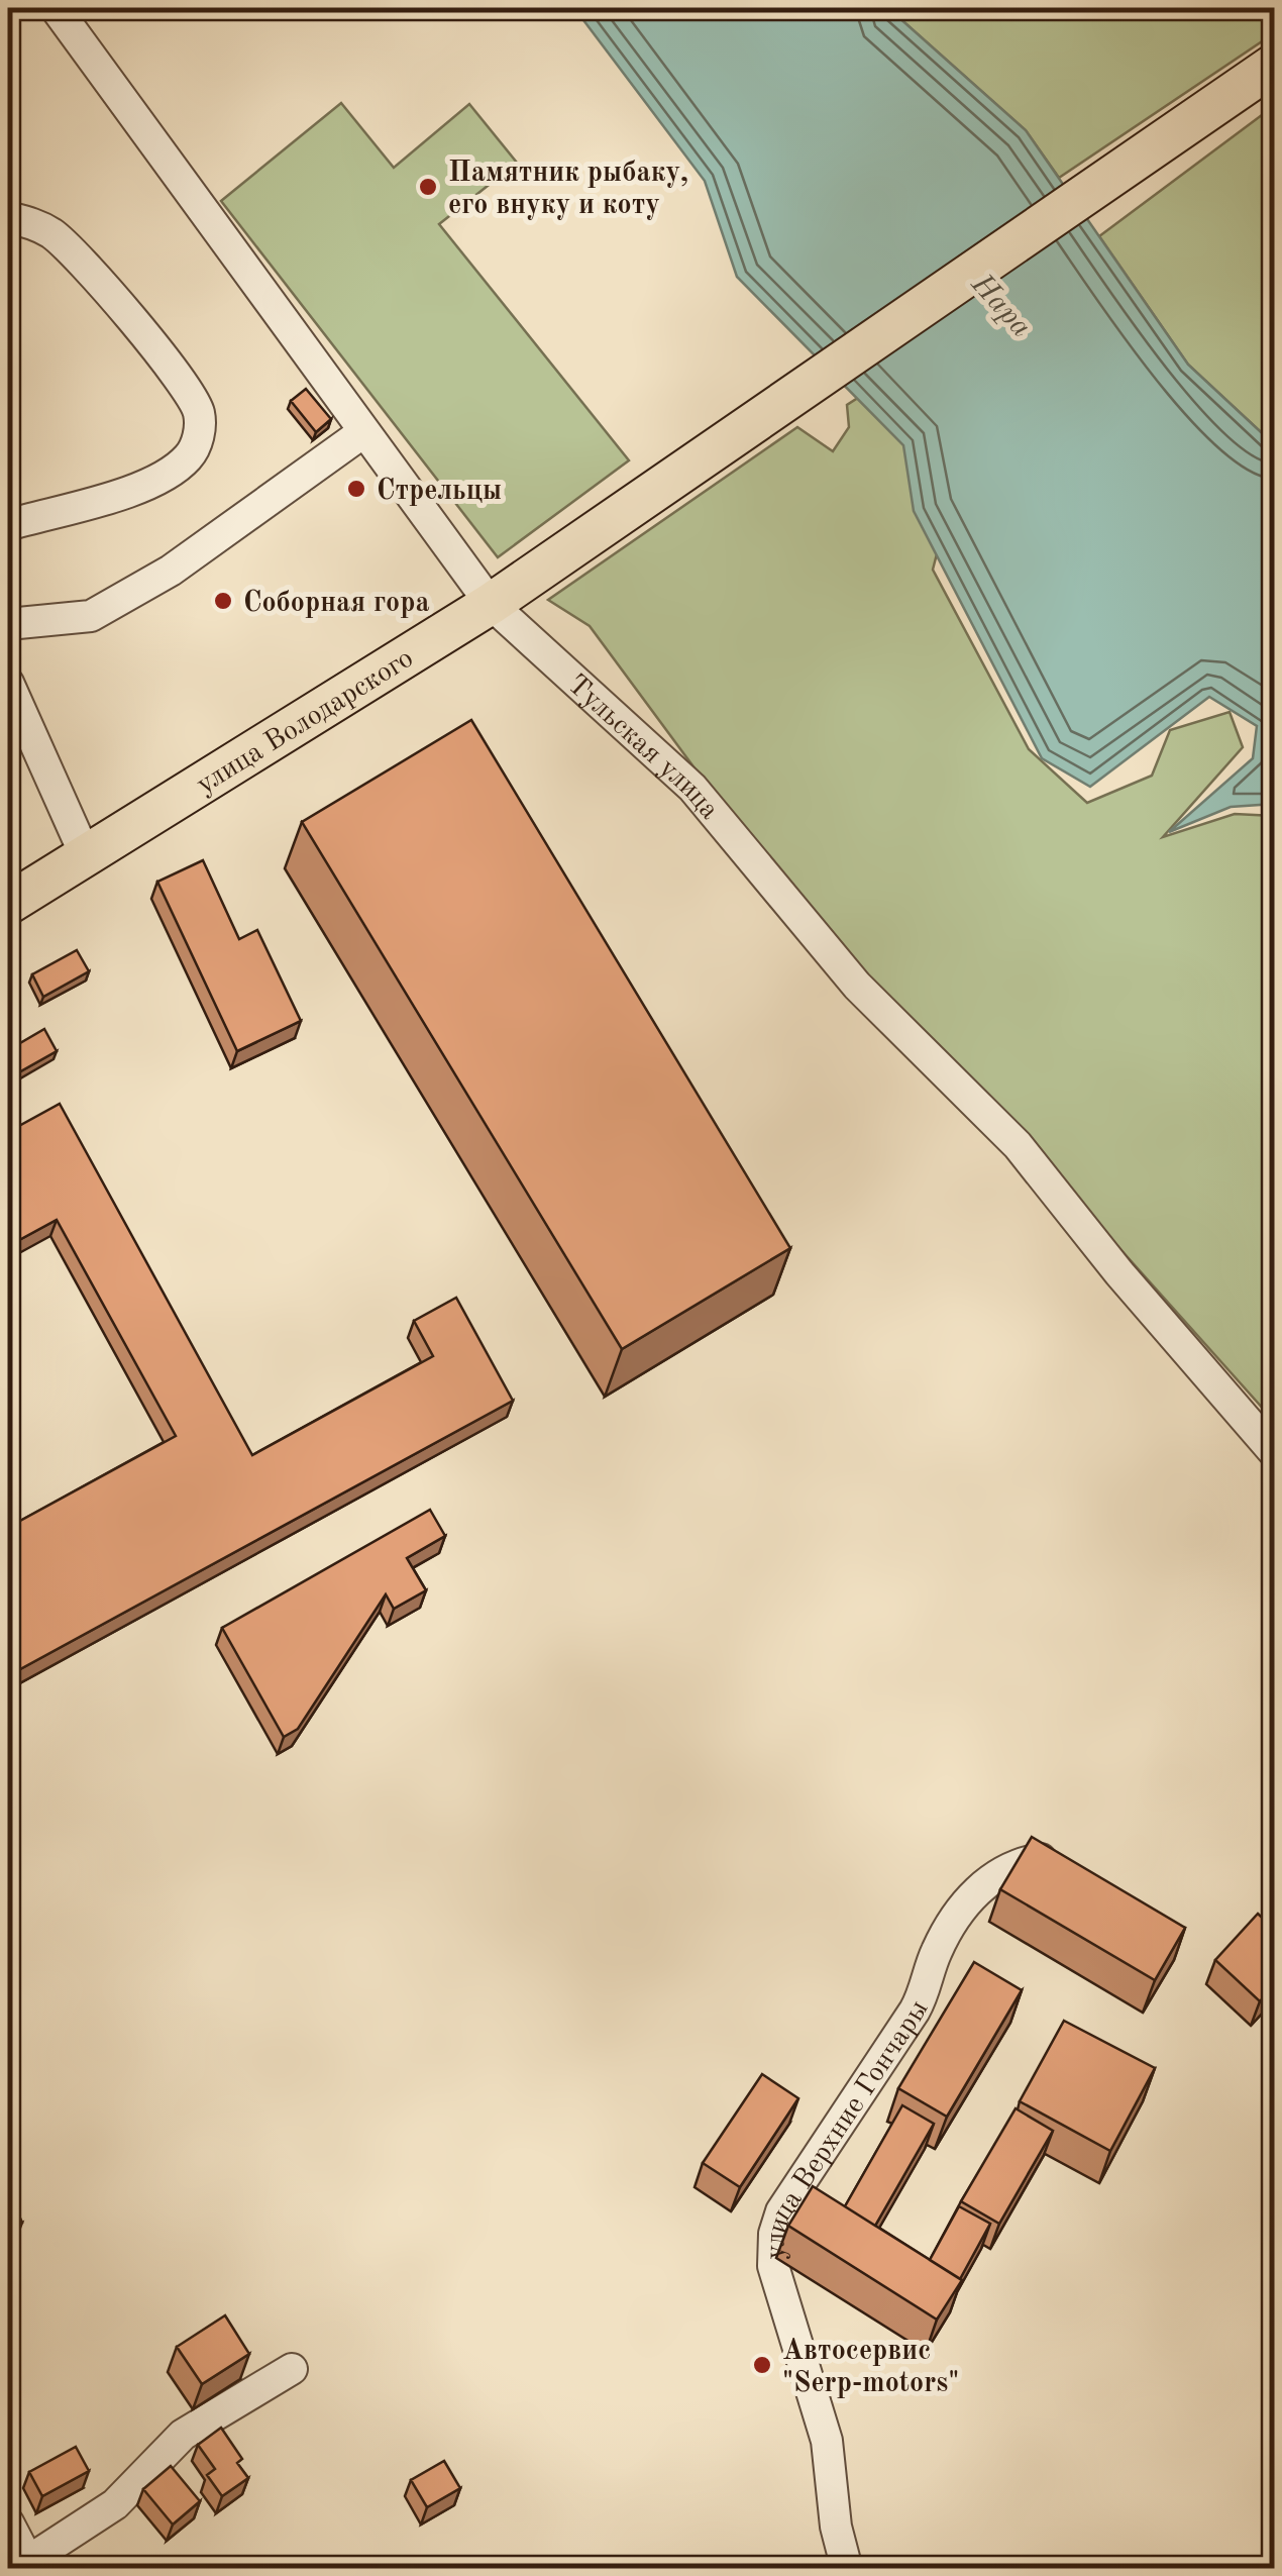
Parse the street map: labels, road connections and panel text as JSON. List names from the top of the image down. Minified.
{"streets":{"main road":["улица Володарского"],"street":["Тульская улица","улица Верхние Гончары"]},"crossings":[["улица Володарского","Тульская улица"]],"water":["Нара"],"places":["Памятник рыбаку, его внуку и коту","Стрельцы","Соборная гора","Автосервис \"Serp-motors\""]}
